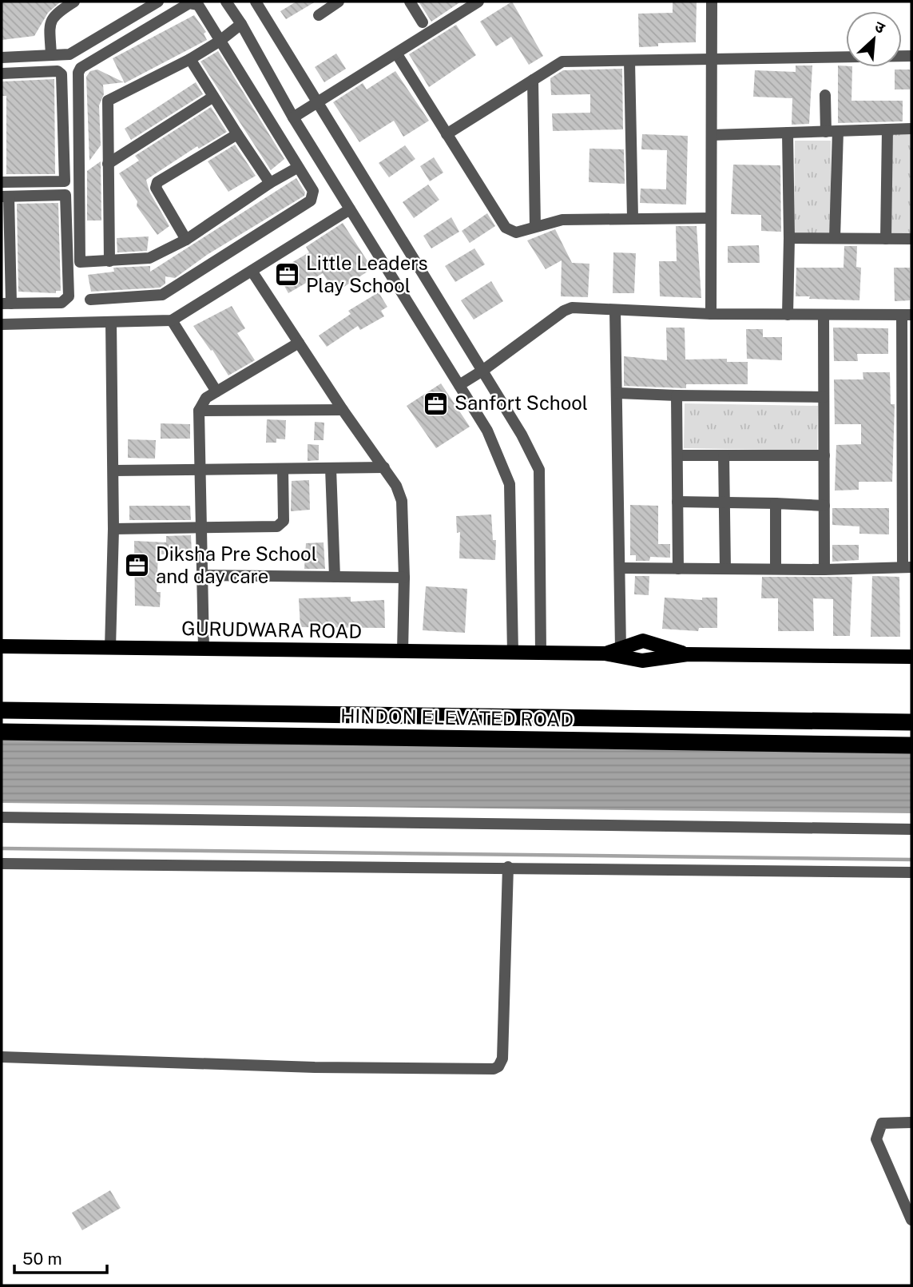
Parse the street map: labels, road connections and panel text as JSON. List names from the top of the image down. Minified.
{"streets":{"highway":["HINDON ELEVATED ROAD"],"main road":["GURUDWARA ROAD"]},"places":{"office":["Little Leaders Play School","Sanfort School","Diksha Pre School and day care"]},"scale_bar":"50 m","north":"top right"}
